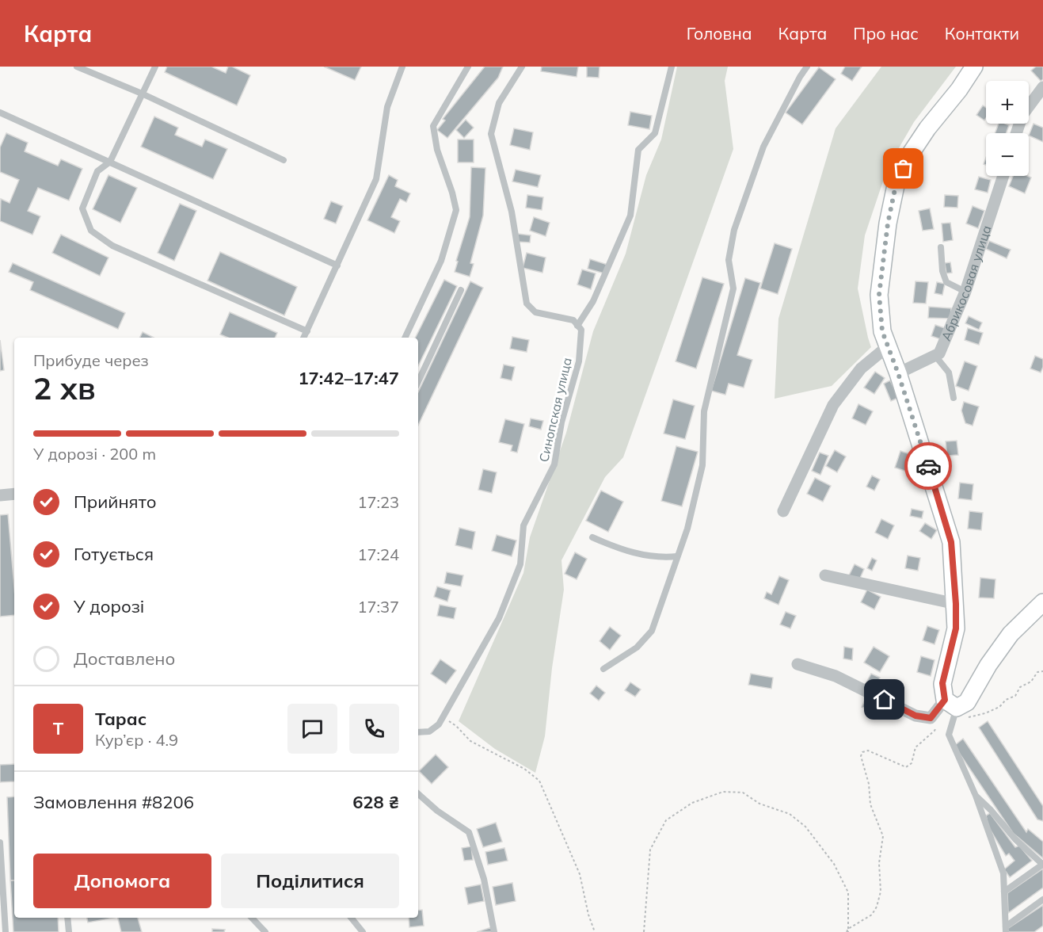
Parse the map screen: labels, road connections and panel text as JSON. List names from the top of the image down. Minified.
{"streets":{"street":["Абрикосовая улица"],"lane":["Синопская улица"]},"page":{"header":"Карта","nav":["Головна","Карта","Про нас","Контакти"],"map_buttons":["+","−"],"heading":["2 хв","Прибуде через","17:42–17:47"],"panel":["Тарас","Кур’єр · 4.9","Замовлення #8206","628 ₴"],"bar":"У дорозі · 200 m","list":[["Прийнято","17:23"],["Готується","17:24"],["У дорозі","17:37"],"Доставлено"],"round":"Т","buttons":["Допомога","Поділитися"]}}
